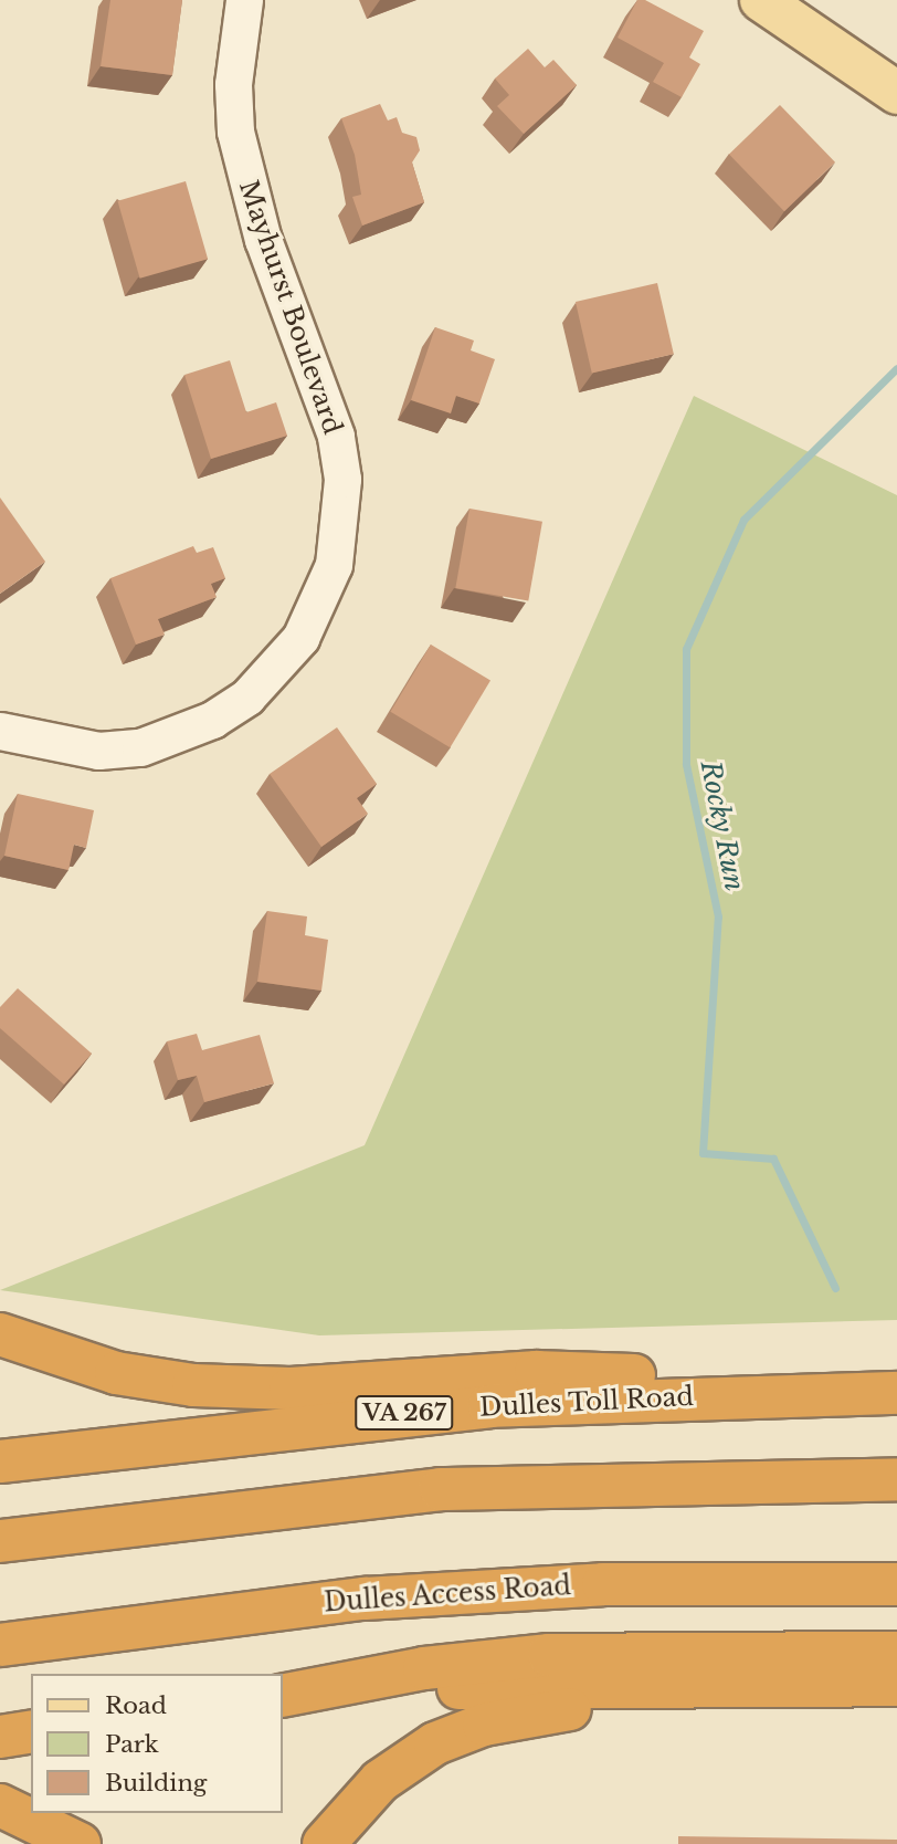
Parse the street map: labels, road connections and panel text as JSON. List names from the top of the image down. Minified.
{"streets":{"highway":["Dulles Toll Road","VA 267","Dulles Access Road"],"street":["Mayhurst Boulevard"]},"water":["Rocky Run"],"legend":["Road","Park","Building"]}
